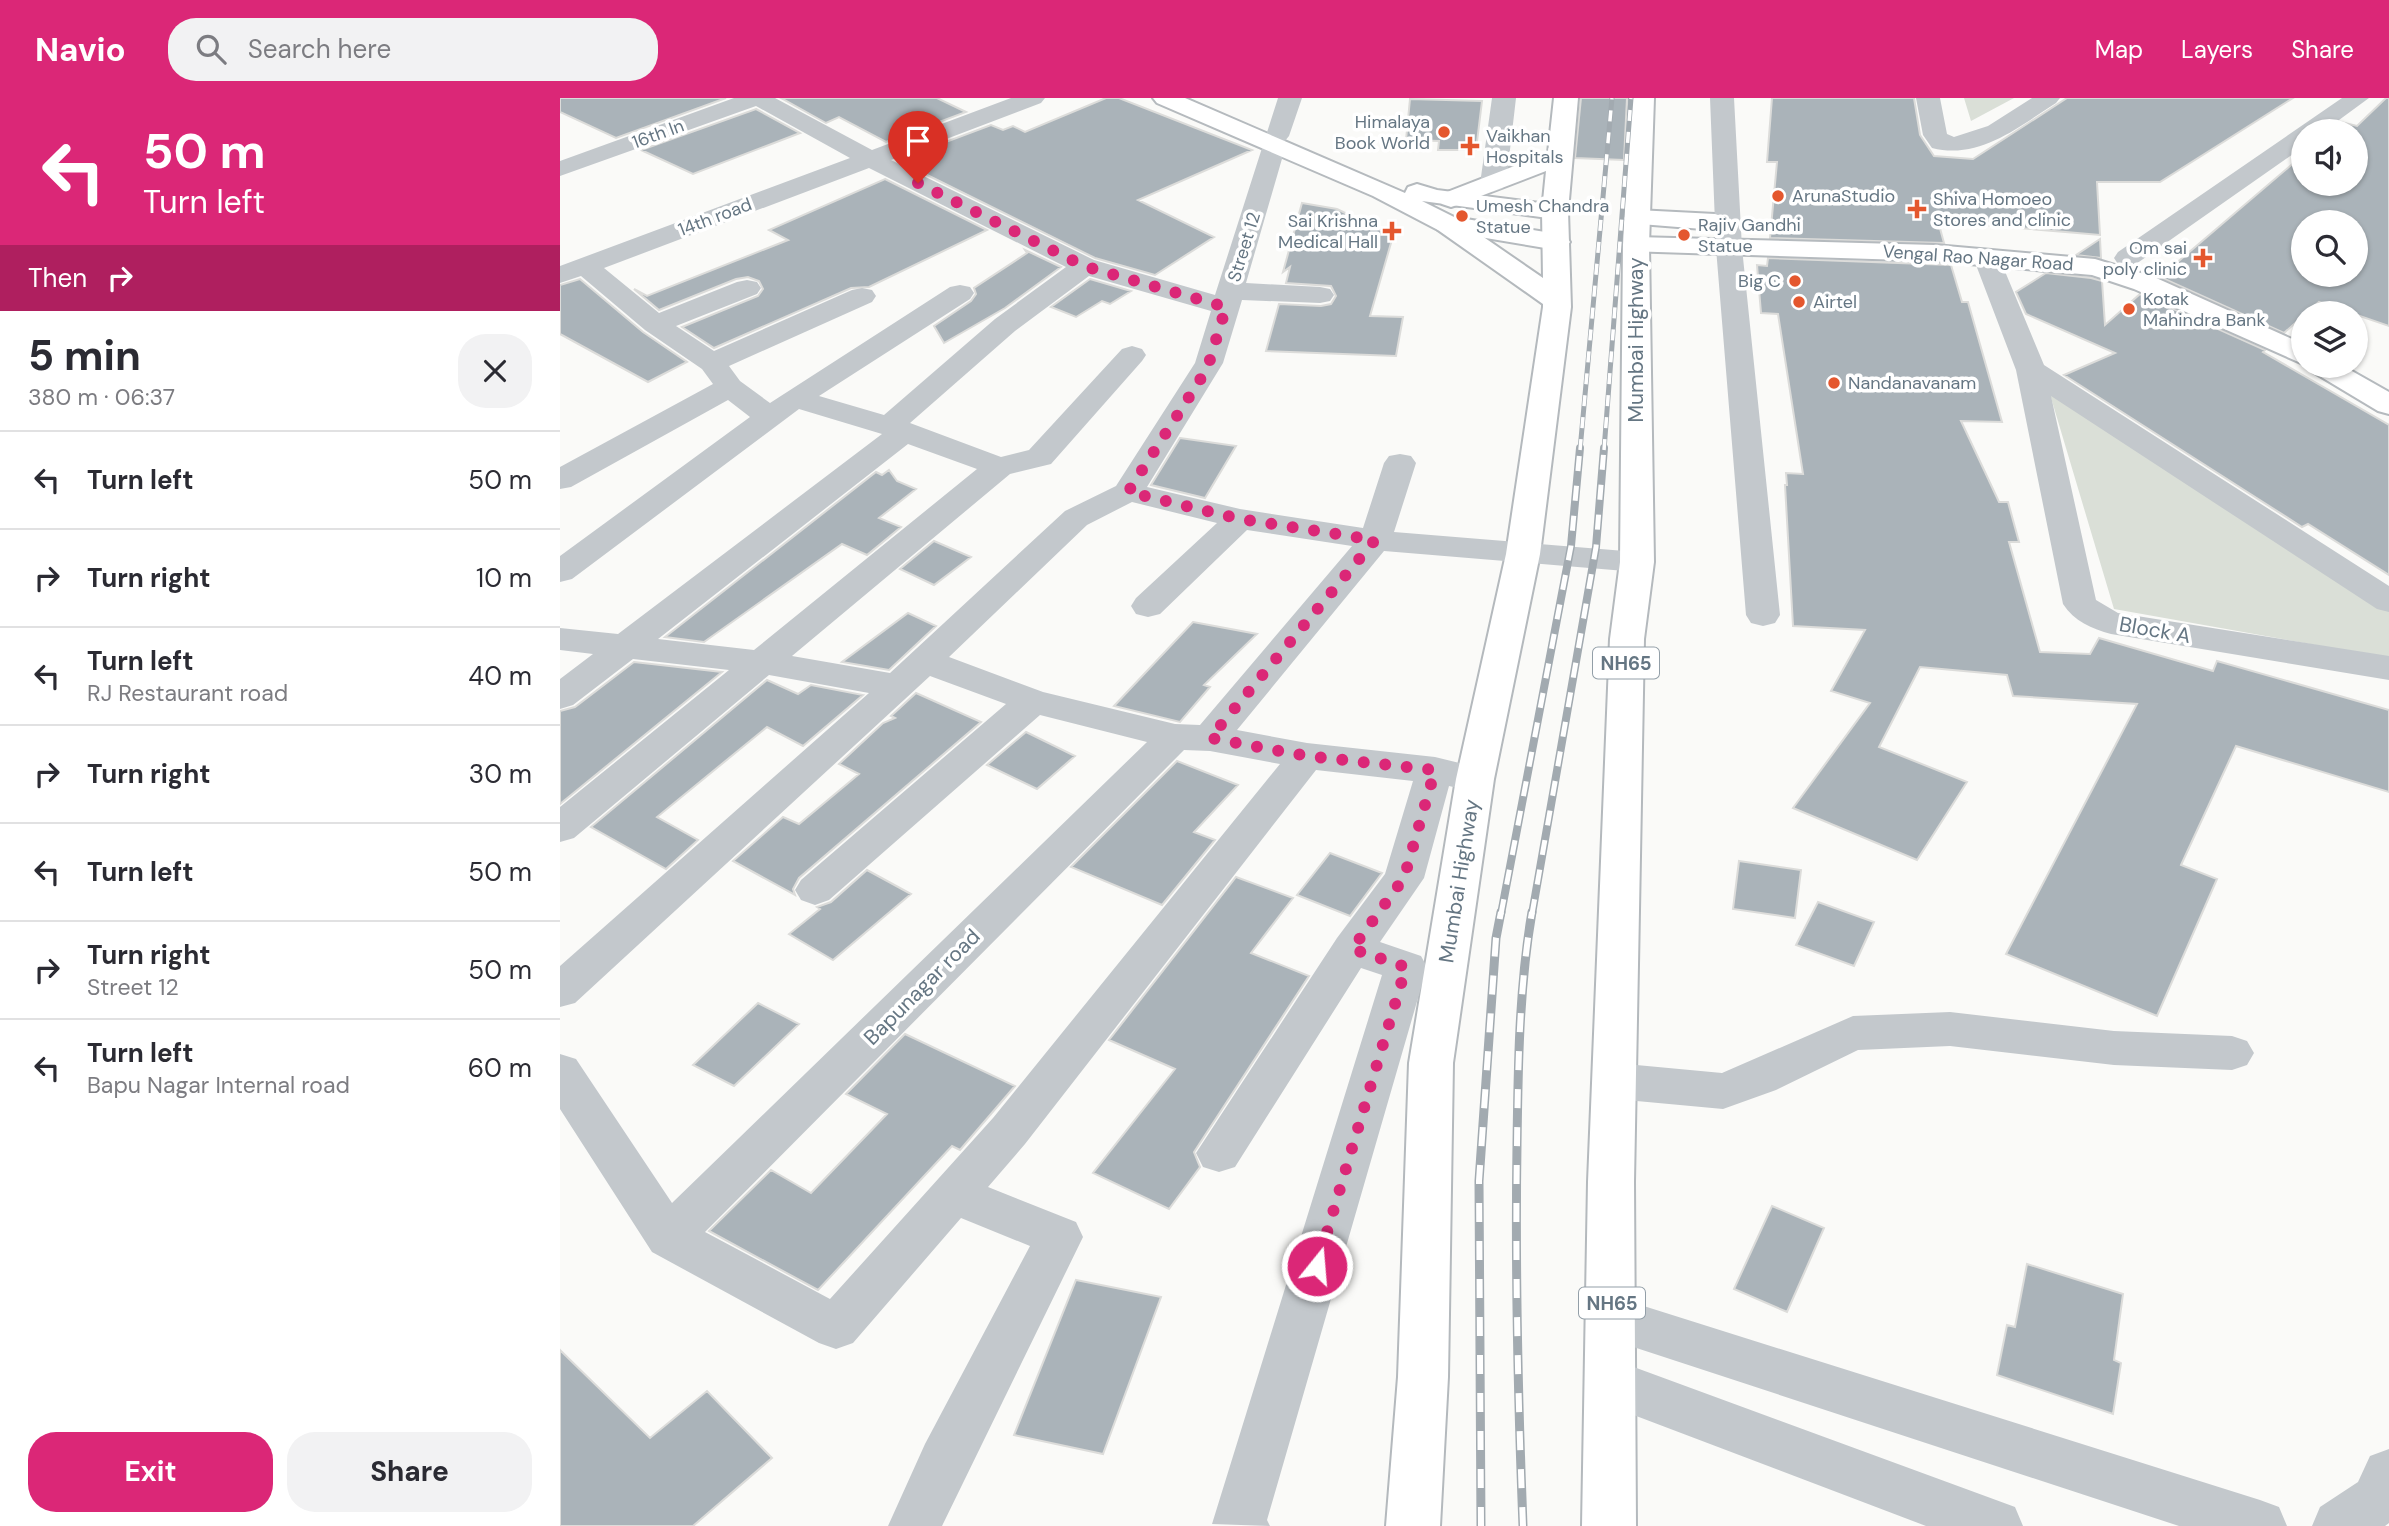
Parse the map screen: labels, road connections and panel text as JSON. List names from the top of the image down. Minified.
{"streets":{"main road":["Vengal Rao Nagar Road","Mumbai Highway","NH65"],"street":["16th ln","14th road","Street 12","Block A","Bapunagar road"]},"crossings":[["Vengal Rao Nagar Road","Mumbai Highway"],["Vengal Rao Nagar Road","Block A"],["Vengal Rao Nagar Road","NH65"],["Mumbai Highway","NH65"]],"places":{"other":["Himalaya Book World","ArunaStudio","Umesh Chandra Statue","Rajiv Gandhi Statue","Big C","Airtel","Kotak Mahindra Bank","Nandanavanam"],"health":["Vaikhan Hospitals","Shiva Homoeo Stores and clinic","Sai Krishna Medical Hall","Om sai poly clinic"]},"page":{"header":"Navio","search":"Search here","nav":["Map","Layers","Share"],"turn":["50 m","Turn left"],"then":"Then","heading":["5 min","380 m · 06:37"],"list":[{"name":"Turn left","value":"50 m"},{"name":"Turn right","value":"10 m"},{"name":"Turn left","note":"RJ Restaurant road","value":"40 m"},{"name":"Turn right","value":"30 m"},{"name":"Turn left","value":"50 m"},{"name":"Turn right","note":"Street 12","value":"50 m"},{"name":"Turn left","note":"Bapu Nagar Internal road","value":"60 m"}],"buttons":["Exit","Share"]}}
